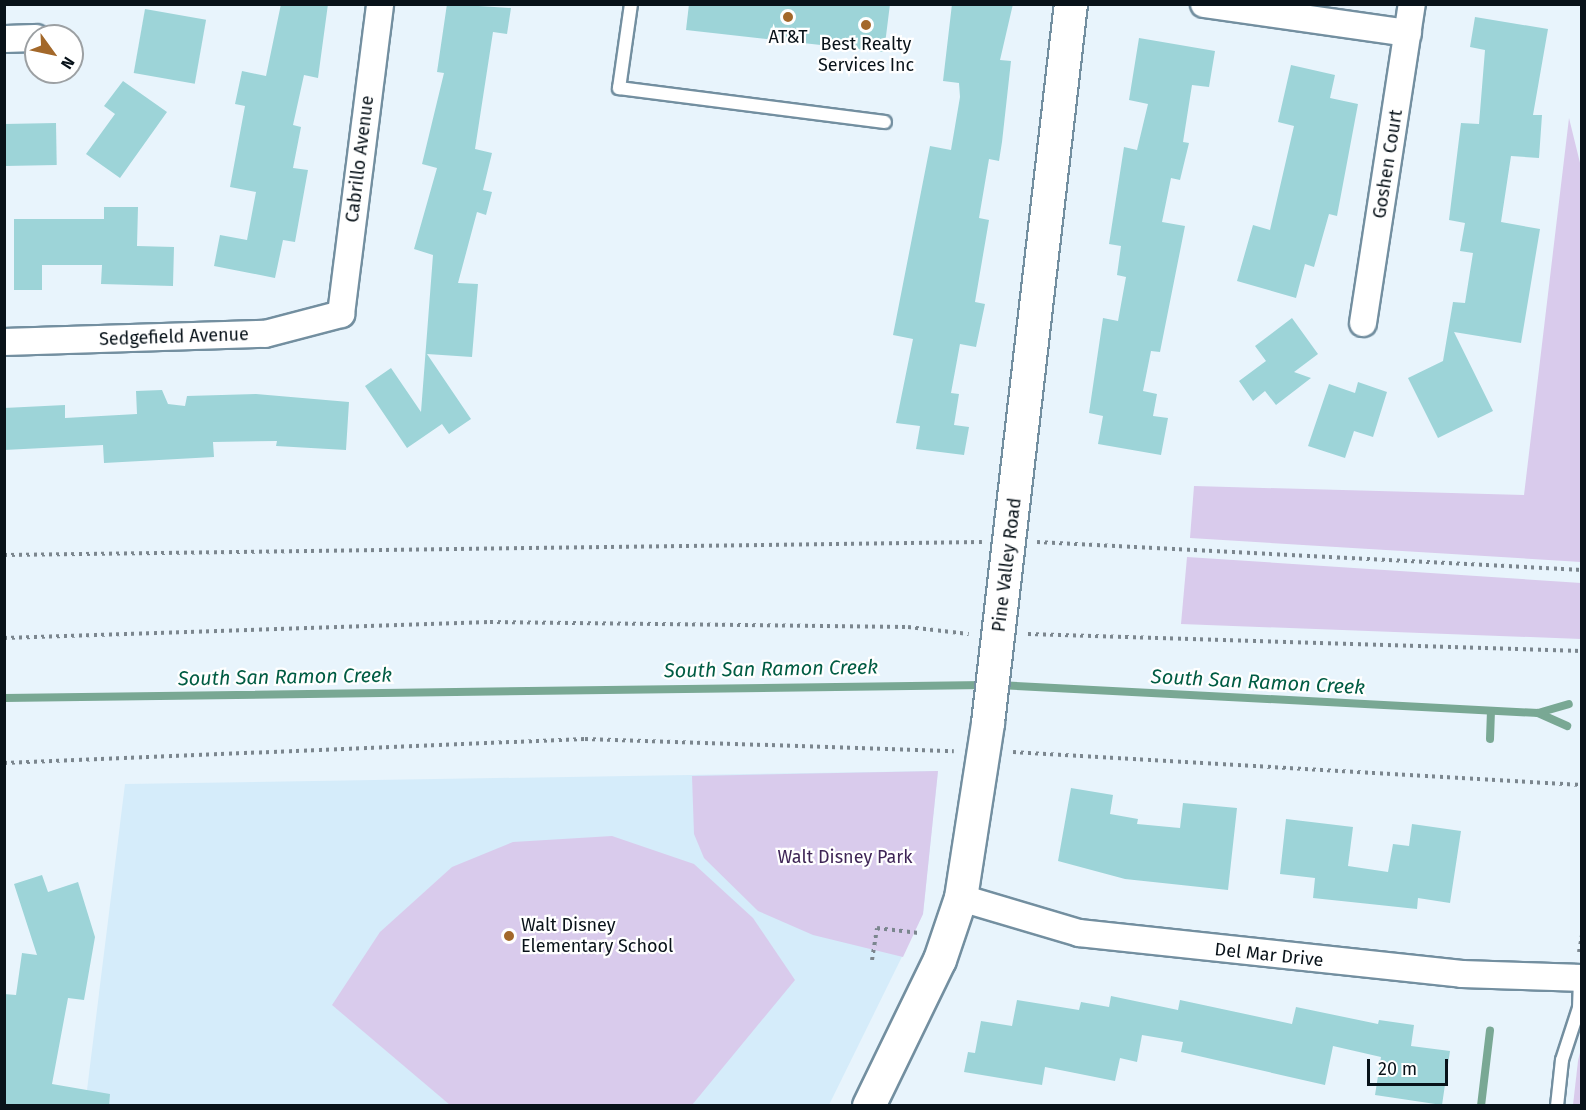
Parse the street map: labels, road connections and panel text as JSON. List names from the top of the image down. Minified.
{"streets":{"street":["Cabrillo Avenue","Goshen Court","Sedgefield Avenue","Pine Valley Road","Del Mar Drive"]},"crossings":[["Cabrillo Avenue","Sedgefield Avenue"],["Pine Valley Road","Del Mar Drive"]],"water":["South San Ramon Creek"],"parks":["Walt Disney Park"],"places":["AT&T","Best Realty Services Inc","Walt Disney Elementary School"],"scale_bar":"20 m","north":"bottom right"}
